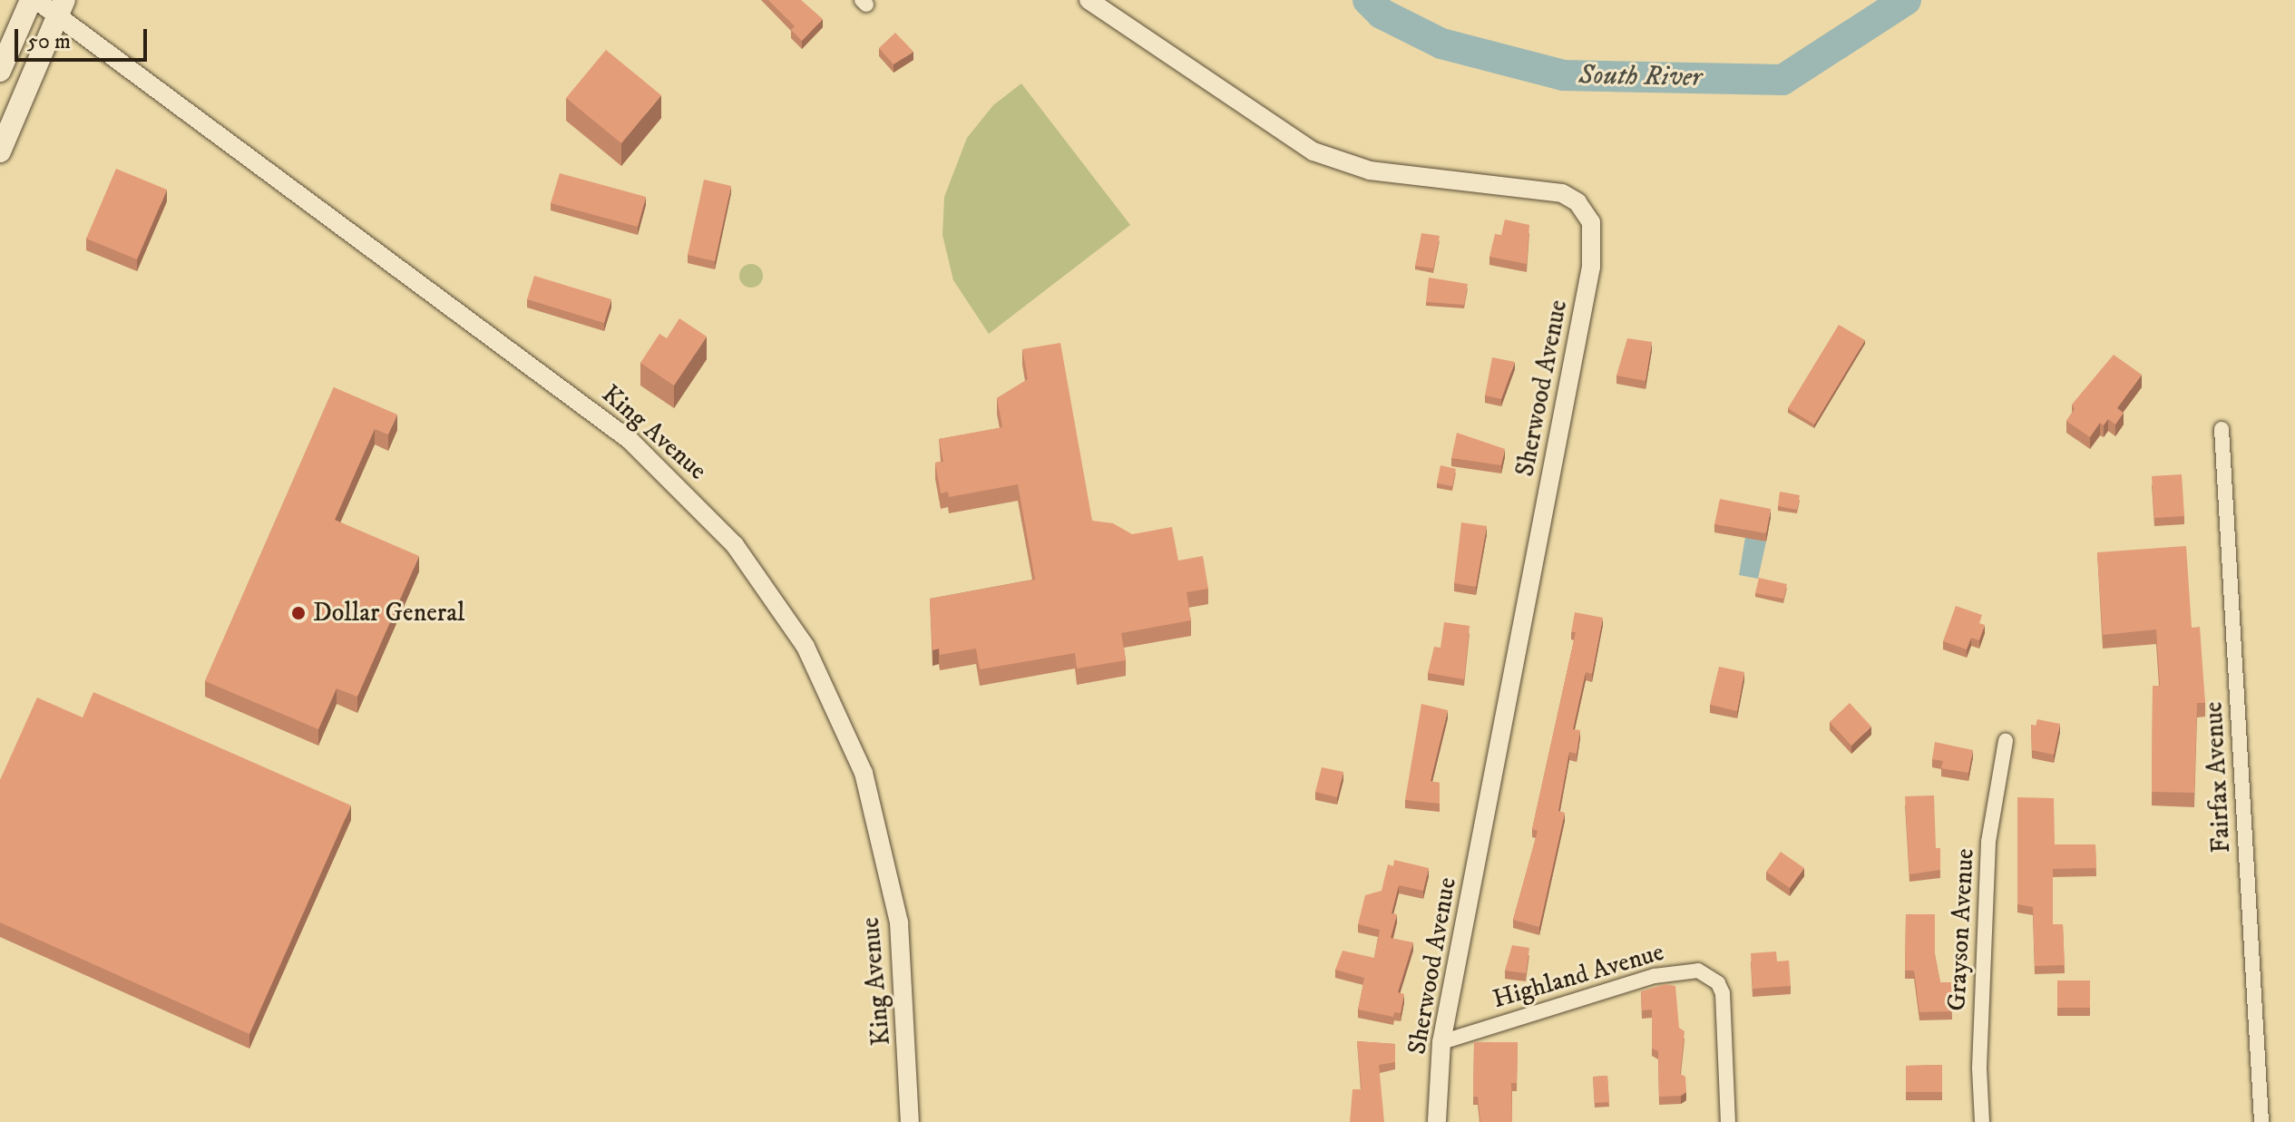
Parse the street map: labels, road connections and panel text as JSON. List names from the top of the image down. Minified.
{"streets":{"street":["Sherwood Avenue","King Avenue","Fairfax Avenue","Grayson Avenue","Highland Avenue"]},"crossings":[["Sherwood Avenue","Highland Avenue"]],"water":["South River"],"places":["Dollar General"],"scale_bar":"50 m"}
